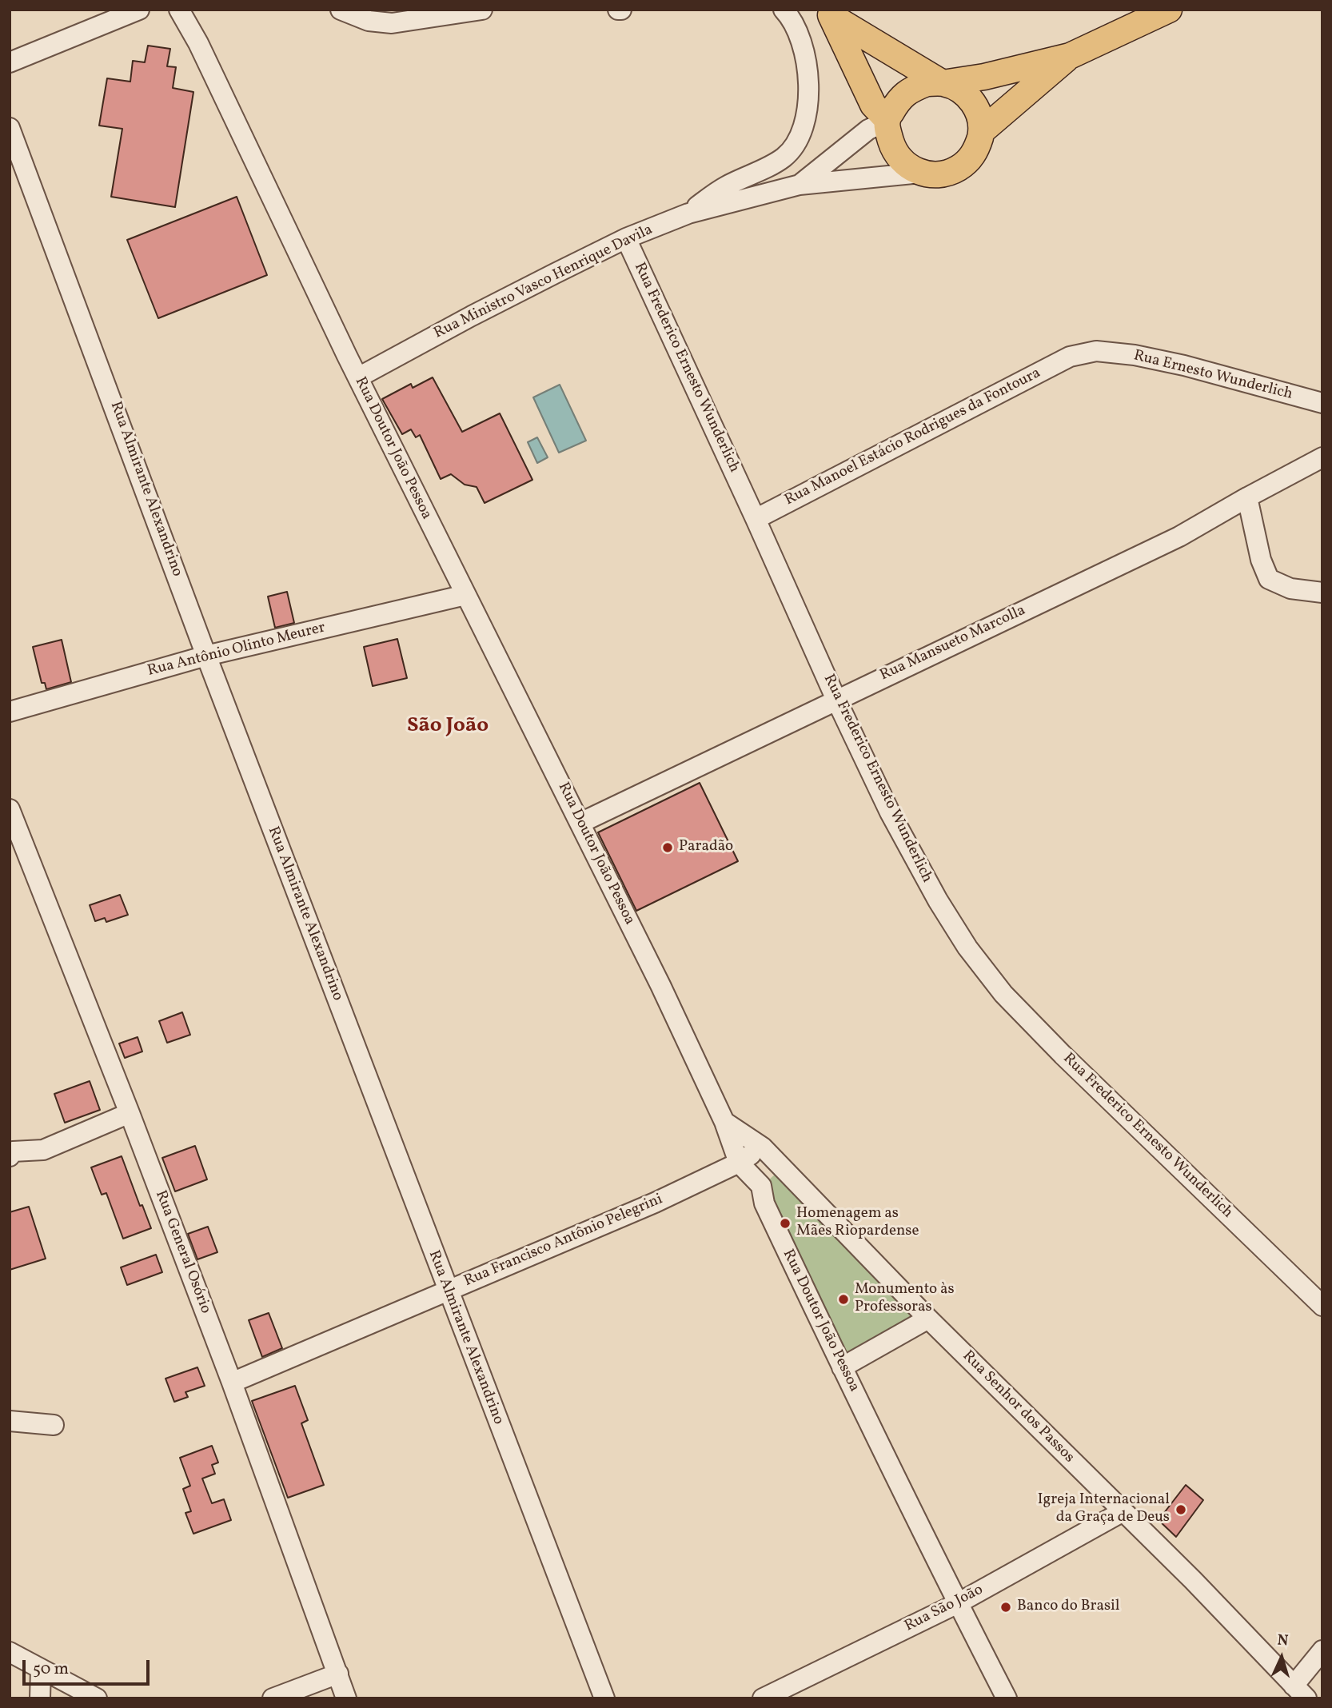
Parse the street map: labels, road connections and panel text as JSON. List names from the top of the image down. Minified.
{"streets":{"street":["Rua Ministro Vasco Henrique Davila","Rua Frederico Ernesto Wunderlich","Rua Ernesto Wunderlich","Rua Manoel Estácio Rodrigues da Fontoura","Rua Doutor João Pessoa","Rua Almirante Alexandrino","Rua Mansueto Marcolla","Rua Antônio Olinto Meurer","Rua Francisco Antônio Pelegrini","Rua General Osório","Rua Senhor dos Passos","Rua São João"]},"crossings":[["Rua Ministro Vasco Henrique Davila","Rua Frederico Ernesto Wunderlich"],["Rua Ministro Vasco Henrique Davila","Rua Doutor João Pessoa"],["Rua Frederico Ernesto Wunderlich","Rua Manoel Estácio Rodrigues da Fontoura"],["Rua Frederico Ernesto Wunderlich","Rua Mansueto Marcolla"],["Rua Ernesto Wunderlich","Rua Manoel Estácio Rodrigues da Fontoura"],["Rua Doutor João Pessoa","Rua Mansueto Marcolla"],["Rua Doutor João Pessoa","Rua Antônio Olinto Meurer"],["Rua Doutor João Pessoa","Rua Francisco Antônio Pelegrini"],["Rua Doutor João Pessoa","Rua Senhor dos Passos"],["Rua Doutor João Pessoa","Rua São João"],["Rua Almirante Alexandrino","Rua Antônio Olinto Meurer"],["Rua Almirante Alexandrino","Rua Francisco Antônio Pelegrini"],["Rua Francisco Antônio Pelegrini","Rua General Osório"],["Rua Francisco Antônio Pelegrini","Rua Senhor dos Passos"],["Rua Senhor dos Passos","Rua São João"]],"districts":["São João"],"places":["Paradão","Homenagem as Mães Riopardense","Monumento às Professoras","Igreja Internacional da Graça de Deus","Banco do Brasil"],"scale_bar":"50 m","north":"top"}
